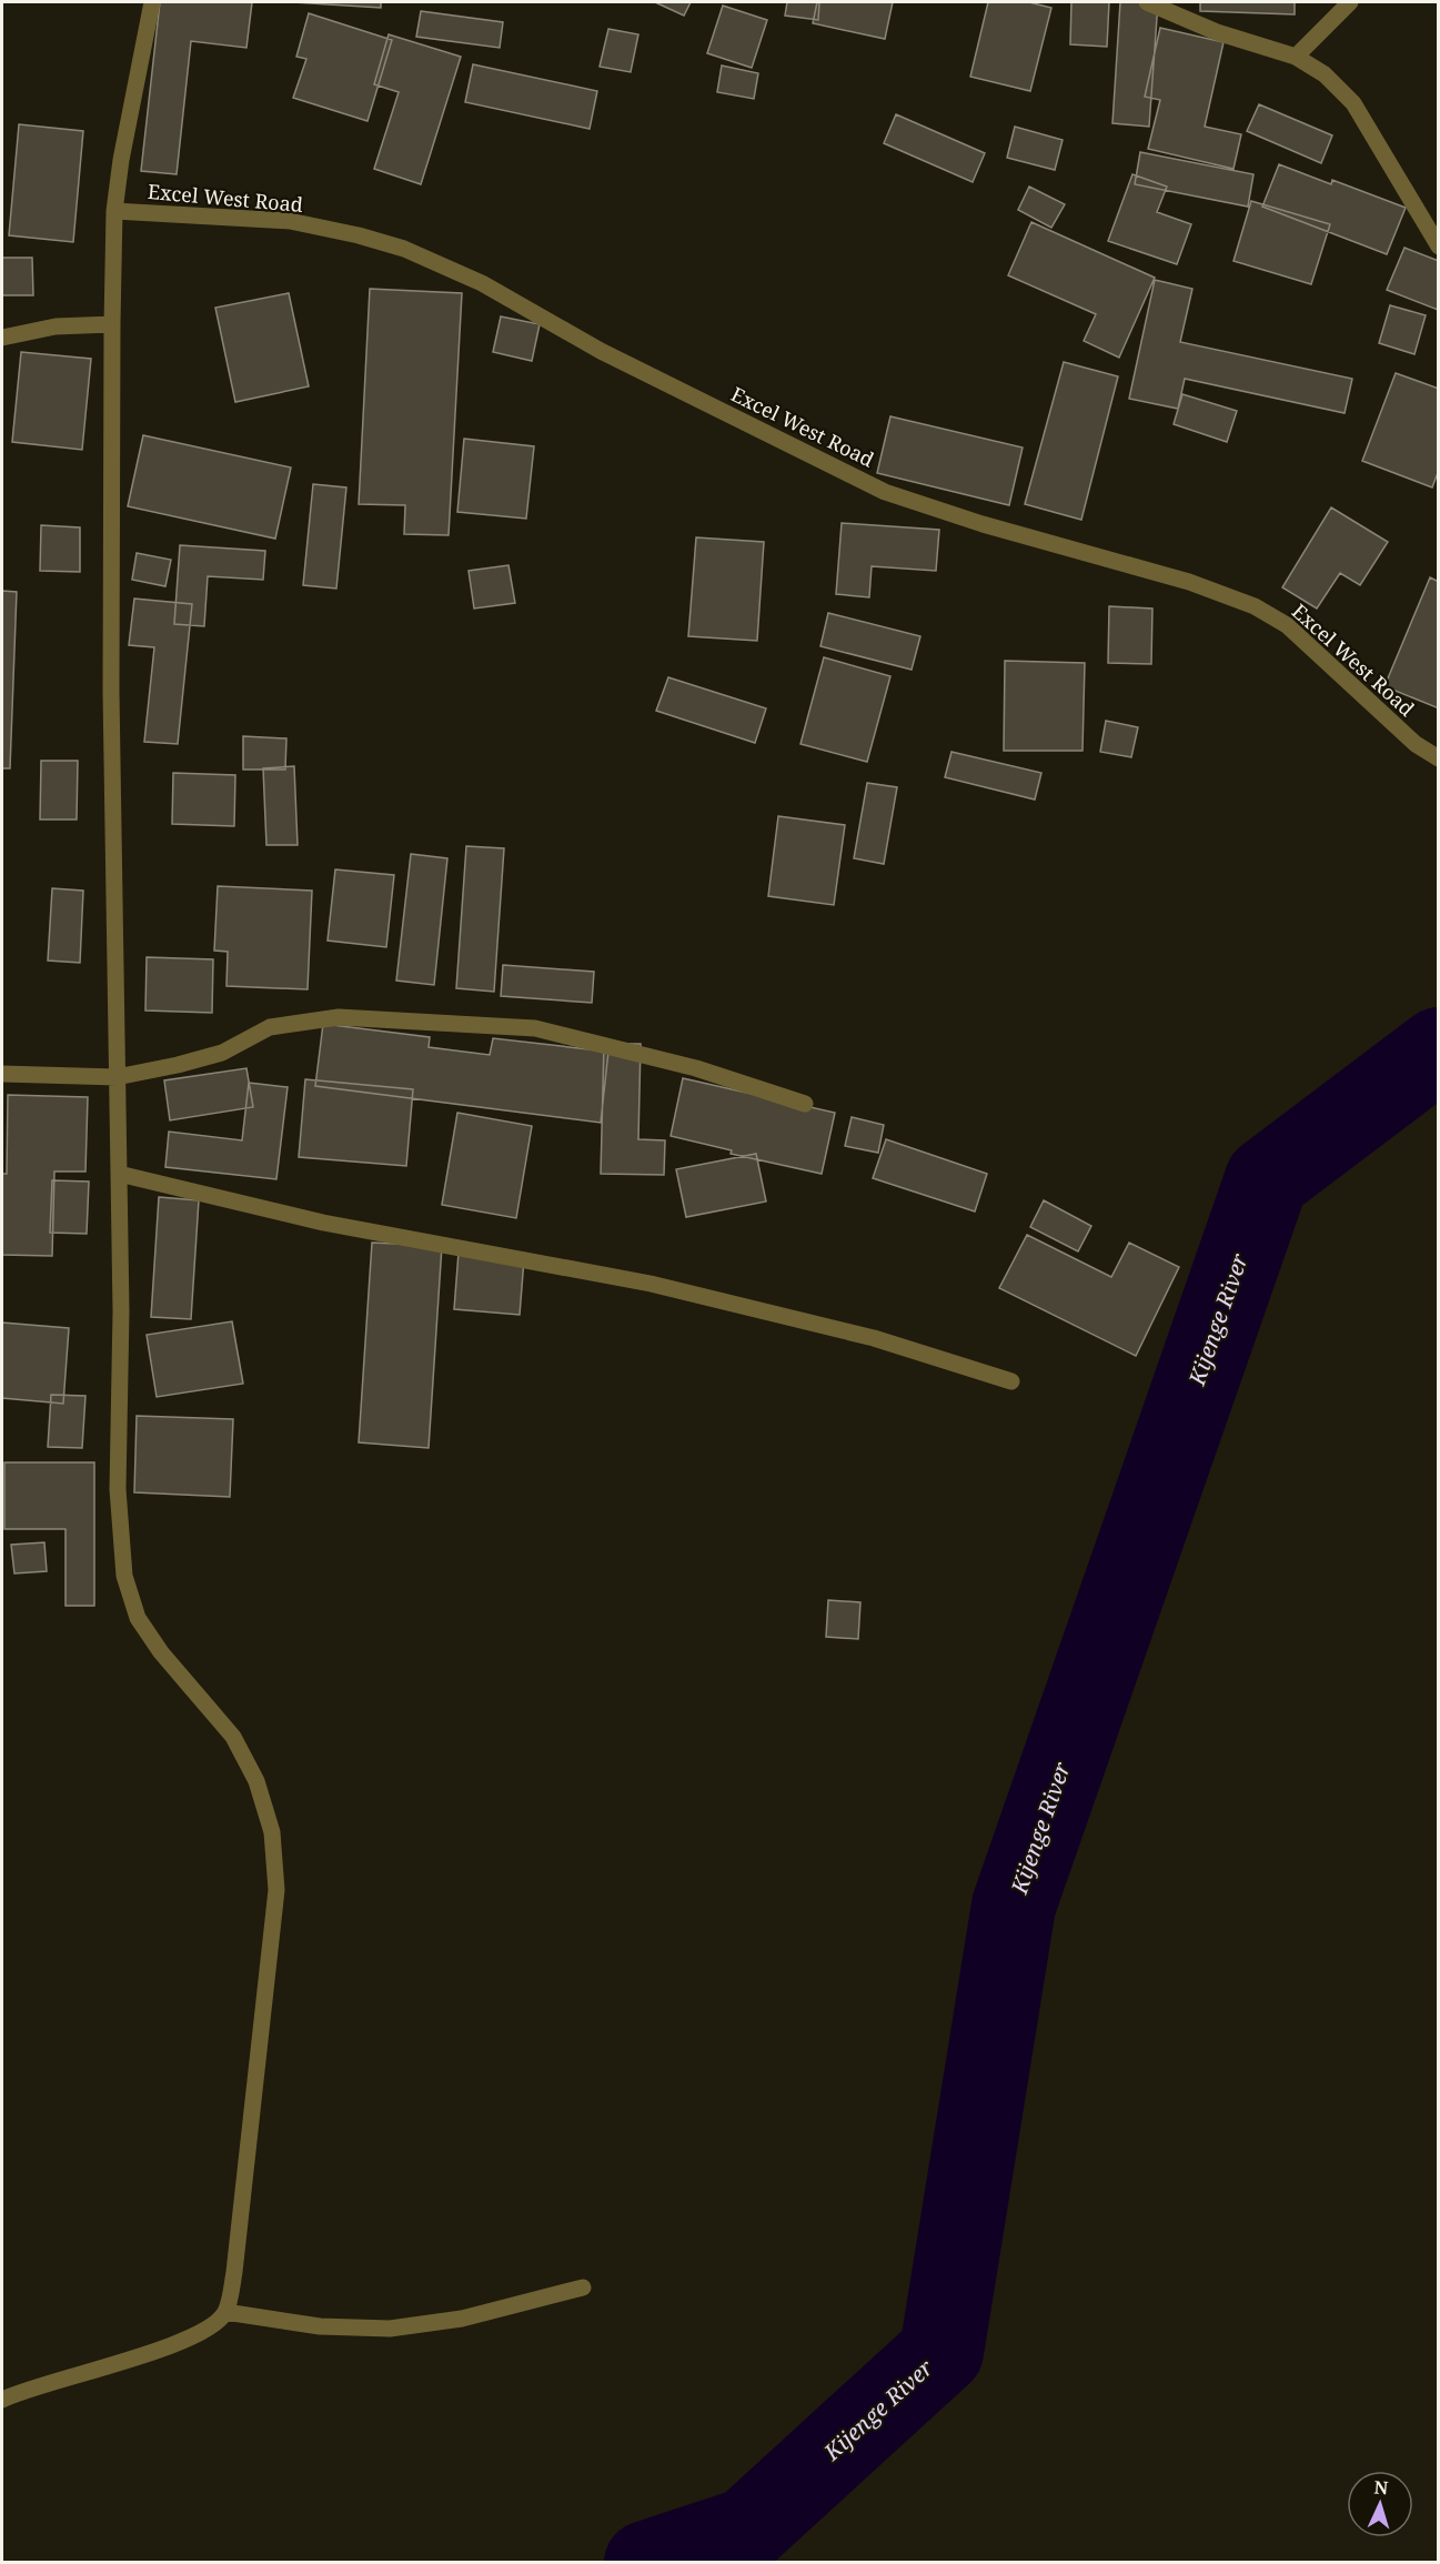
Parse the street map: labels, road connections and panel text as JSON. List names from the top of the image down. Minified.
{"streets":{"street":["Excel West Road"]},"water":["Kijenge River"],"north":"top"}
